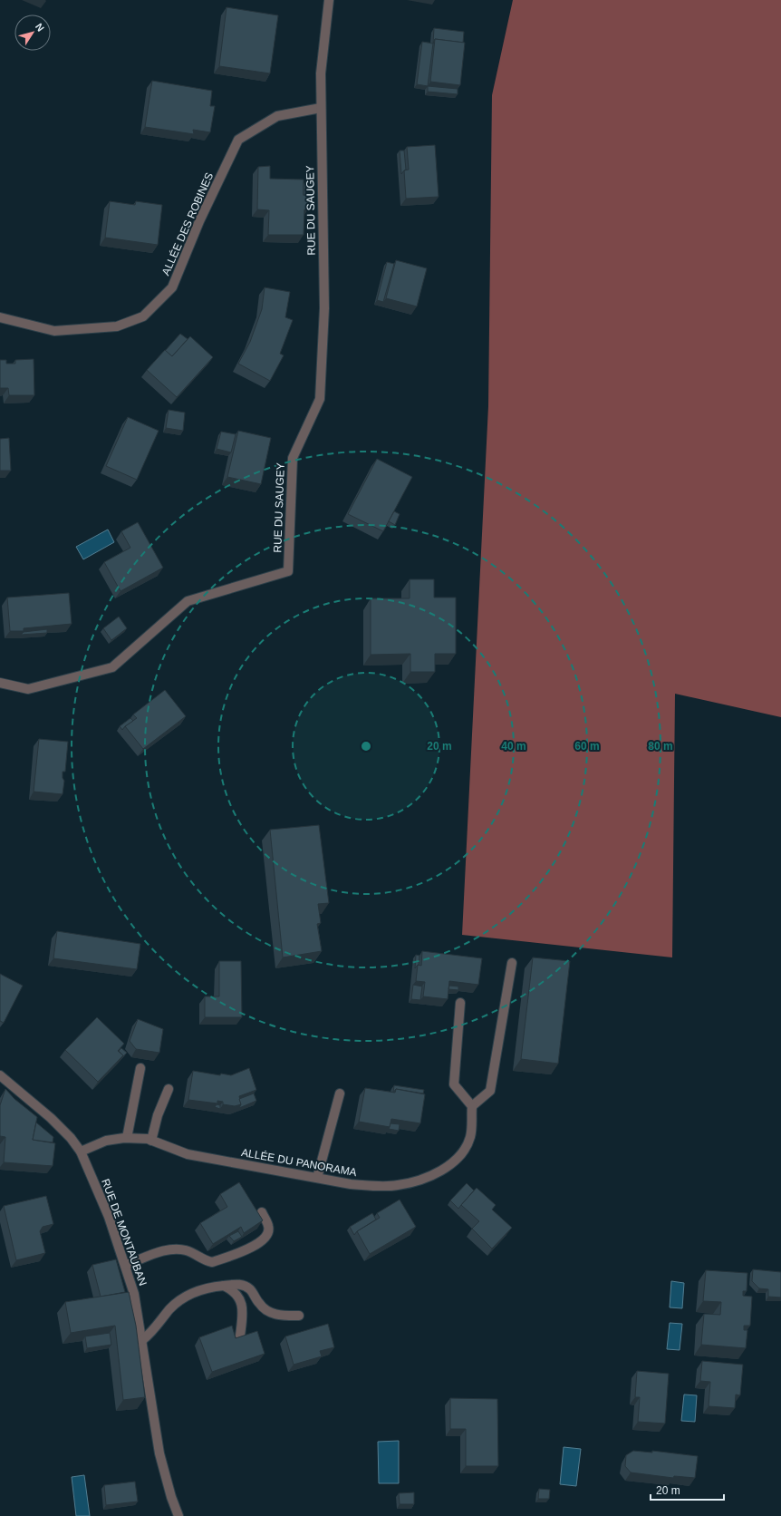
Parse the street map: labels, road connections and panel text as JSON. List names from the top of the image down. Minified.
{"streets":{"street":["RUE DU SAUGEY","ALLÉE DES ROBINES","ALLÉE DU PANORAMA","RUE DE MONTAUBAN"]},"crossings":[["RUE DU SAUGEY","ALLÉE DES ROBINES"],["ALLÉE DU PANORAMA","RUE DE MONTAUBAN"]],"scale_bar":"20 m","north":"top right","rings":["20 m","40 m","60 m","80 m"]}
